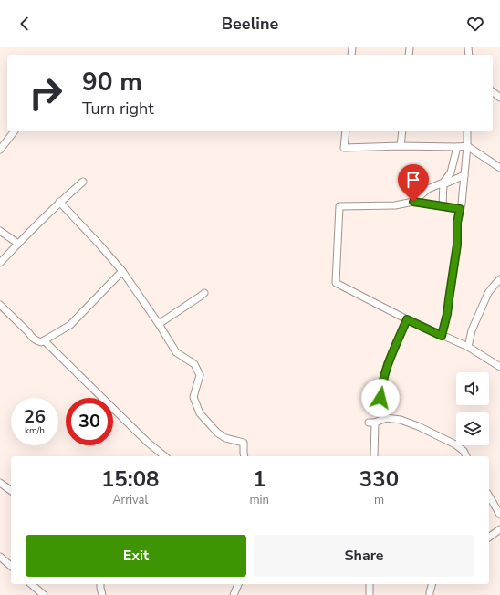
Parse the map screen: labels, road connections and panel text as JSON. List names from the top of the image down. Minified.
{"page":{"header":"Beeline","turn":["90 m","Turn right"],"speed":"26 km/h","limit":"30","eta":["15:08","Arrival","1","min","330","m"],"buttons":["Exit","Share"]}}
